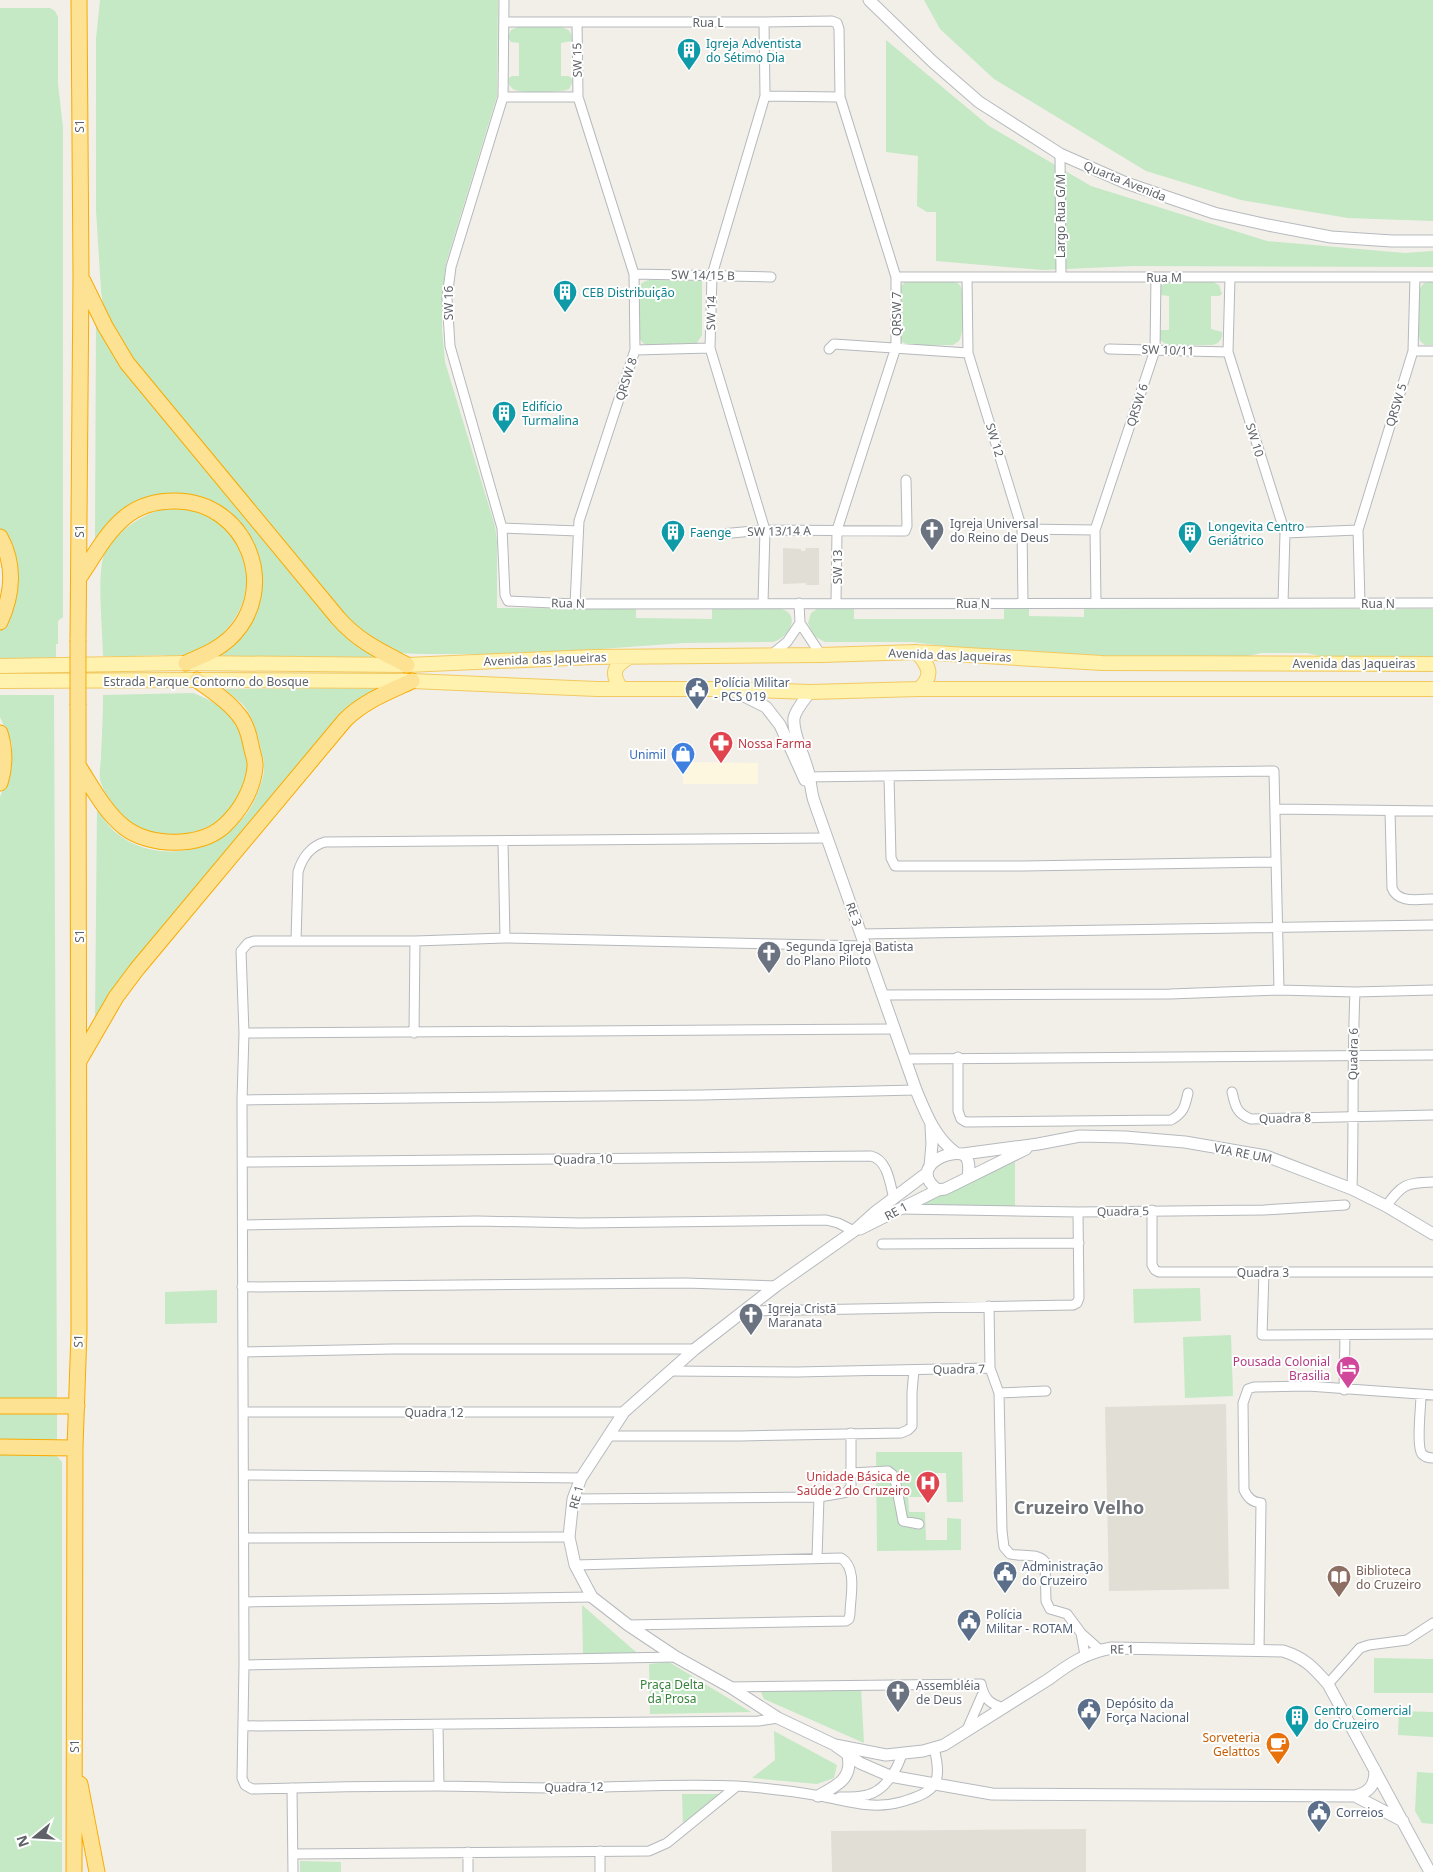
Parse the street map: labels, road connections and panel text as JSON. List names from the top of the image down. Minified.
{"streets":{"highway":["S1"],"main road":["Avenida das Jaqueiras","Estrada Parque Contorno do Bosque"],"street":["Rua L","SW 15","Quarta Avenida","Largo Rua G/M","SW 14/15 B","Rua M","SW 16","SW 14","QRSW 7","SW 10/11","QRSW 8","QRSW 6","QRSW 5","SW 12","SW 10","SW 13/14 A","SW 13","Rua N","RE 3","Quadra 6","Quadra 8","VIA RE UM","Quadra 10","RE 1","Quadra 5","Quadra 3","Quadra 7","Quadra 12"]},"crossings":[["Rua L","SW 15"],["Rua L","SW 16"],["Rua L","SW 14"],["Rua L","QRSW 7"],["SW 15","QRSW 8"],["Quarta Avenida","Largo Rua G/M"],["Largo Rua G/M","Rua M"],["SW 14/15 B","SW 14"],["SW 14/15 B","QRSW 8"],["Rua M","QRSW 7"],["Rua M","QRSW 6"],["Rua M","QRSW 5"],["Rua M","SW 12"],["Rua M","SW 10"],["SW 16","Rua N"],["SW 14","SW 13/14 A"],["SW 14","Rua N"],["QRSW 7","SW 13/14 A"],["QRSW 7","SW 13"],["SW 10/11","QRSW 6"],["SW 10/11","SW 10"],["QRSW 8","Rua N"],["QRSW 6","Rua N"],["QRSW 5","Rua N"],["SW 12","Rua N"],["SW 10","Rua N"],["SW 13/14 A","SW 13"],["SW 13","Rua N"],["Avenida das Jaqueiras","Estrada Parque Contorno do Bosque"],["Avenida das Jaqueiras","RE 3"],["RE 3","VIA RE UM"],["RE 3","RE 1"],["Quadra 6","Quadra 8"],["Quadra 6","VIA RE UM"],["VIA RE UM","RE 1"],["Quadra 10","RE 1"],["RE 1","Quadra 5"],["RE 1","Quadra 7"],["RE 1","Quadra 12"],["Quadra 5","Quadra 3"]],"districts":["Cruzeiro Velho"],"parks":["Praça Delta da Prosa"],"places":{"building":["Igreja Adventista do Sétimo Dia","CEB Distribuição","Edifício Turmalina","Faenge","Longevita Centro Geriátrico","Centro Comercial do Cruzeiro"],"church":["Igreja Universal do Reino de Deus","Segunda Igreja Batista do Plano Piloto","Igreja Cristã Maranata","Assembléia de Deus"],"public building":["Polícia Militar - PCS 019","Administração do Cruzeiro","Polícia Militar - ROTAM","Depósito da Força Nacional","Correios"],"pharmacy":["Nossa Farma"],"shop":["Unimil"],"hotel":["Pousada Colonial Brasilia"],"hospital":["Unidade Básica de Saúde 2 do Cruzeiro"],"library":["Biblioteca do Cruzeiro"],"cafe":["Sorveteria Gelattos"]},"north":"left"}
